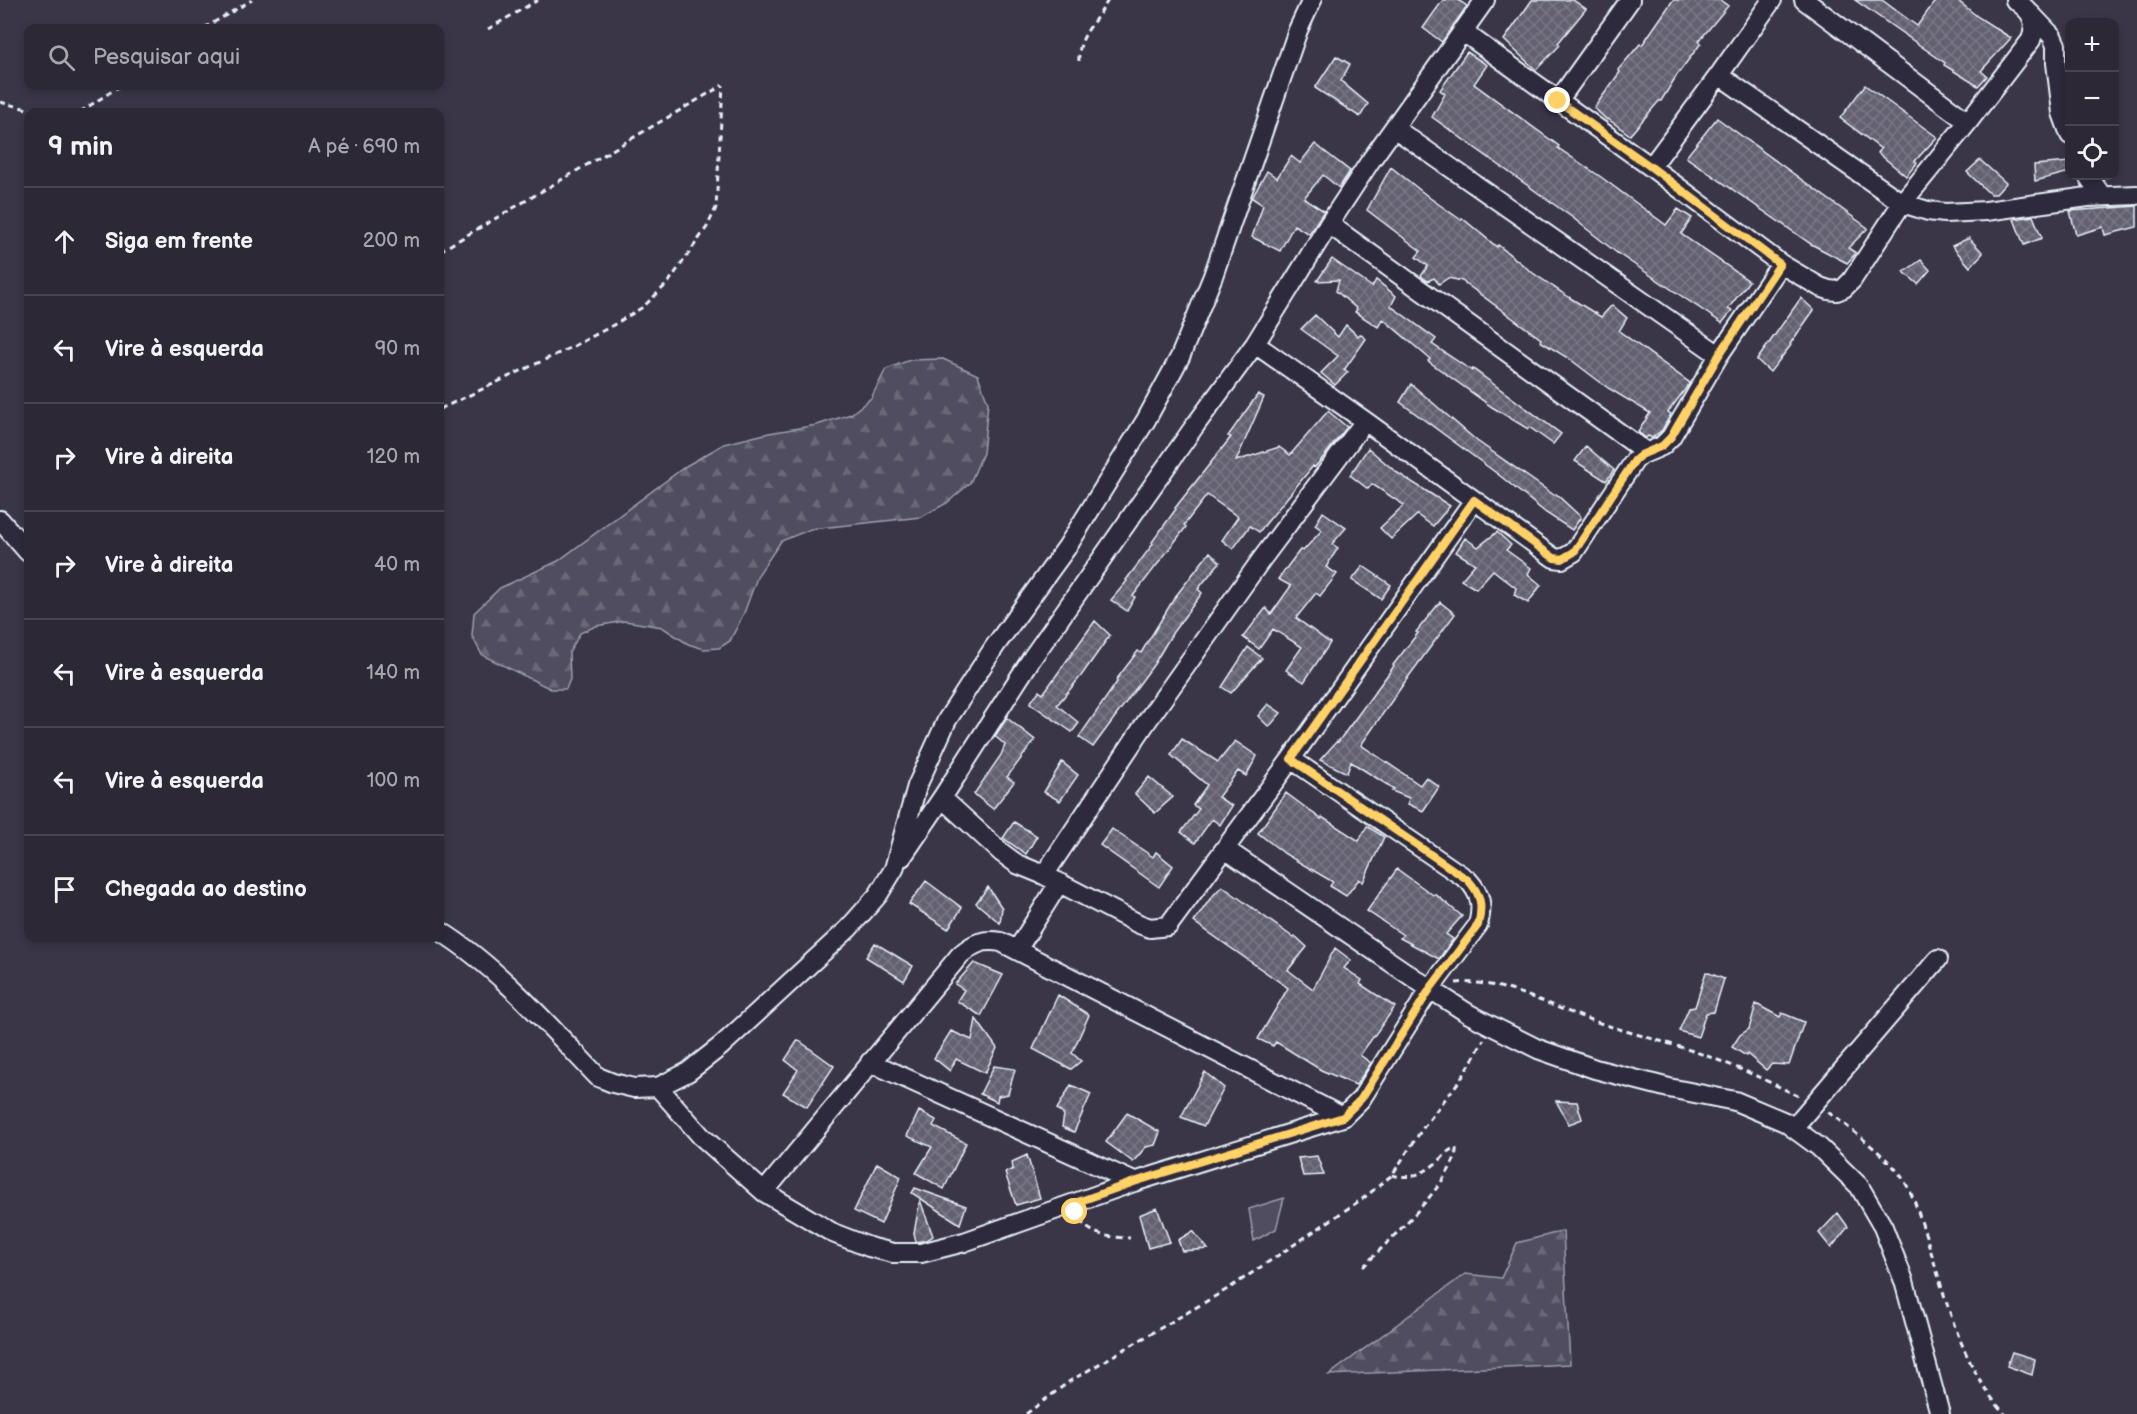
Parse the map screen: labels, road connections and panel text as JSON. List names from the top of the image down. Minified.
{"page":{"map_buttons":["+","−"],"search":"Pesquisar aqui","heading":["9 min","A pé · 690 m"],"list":[["Siga em frente","200 m"],["Vire à esquerda","90 m"],["Vire à direita","120 m"],["Vire à direita","40 m"],["Vire à esquerda","140 m"],["Vire à esquerda","100 m"],"Chegada ao destino"]}}
